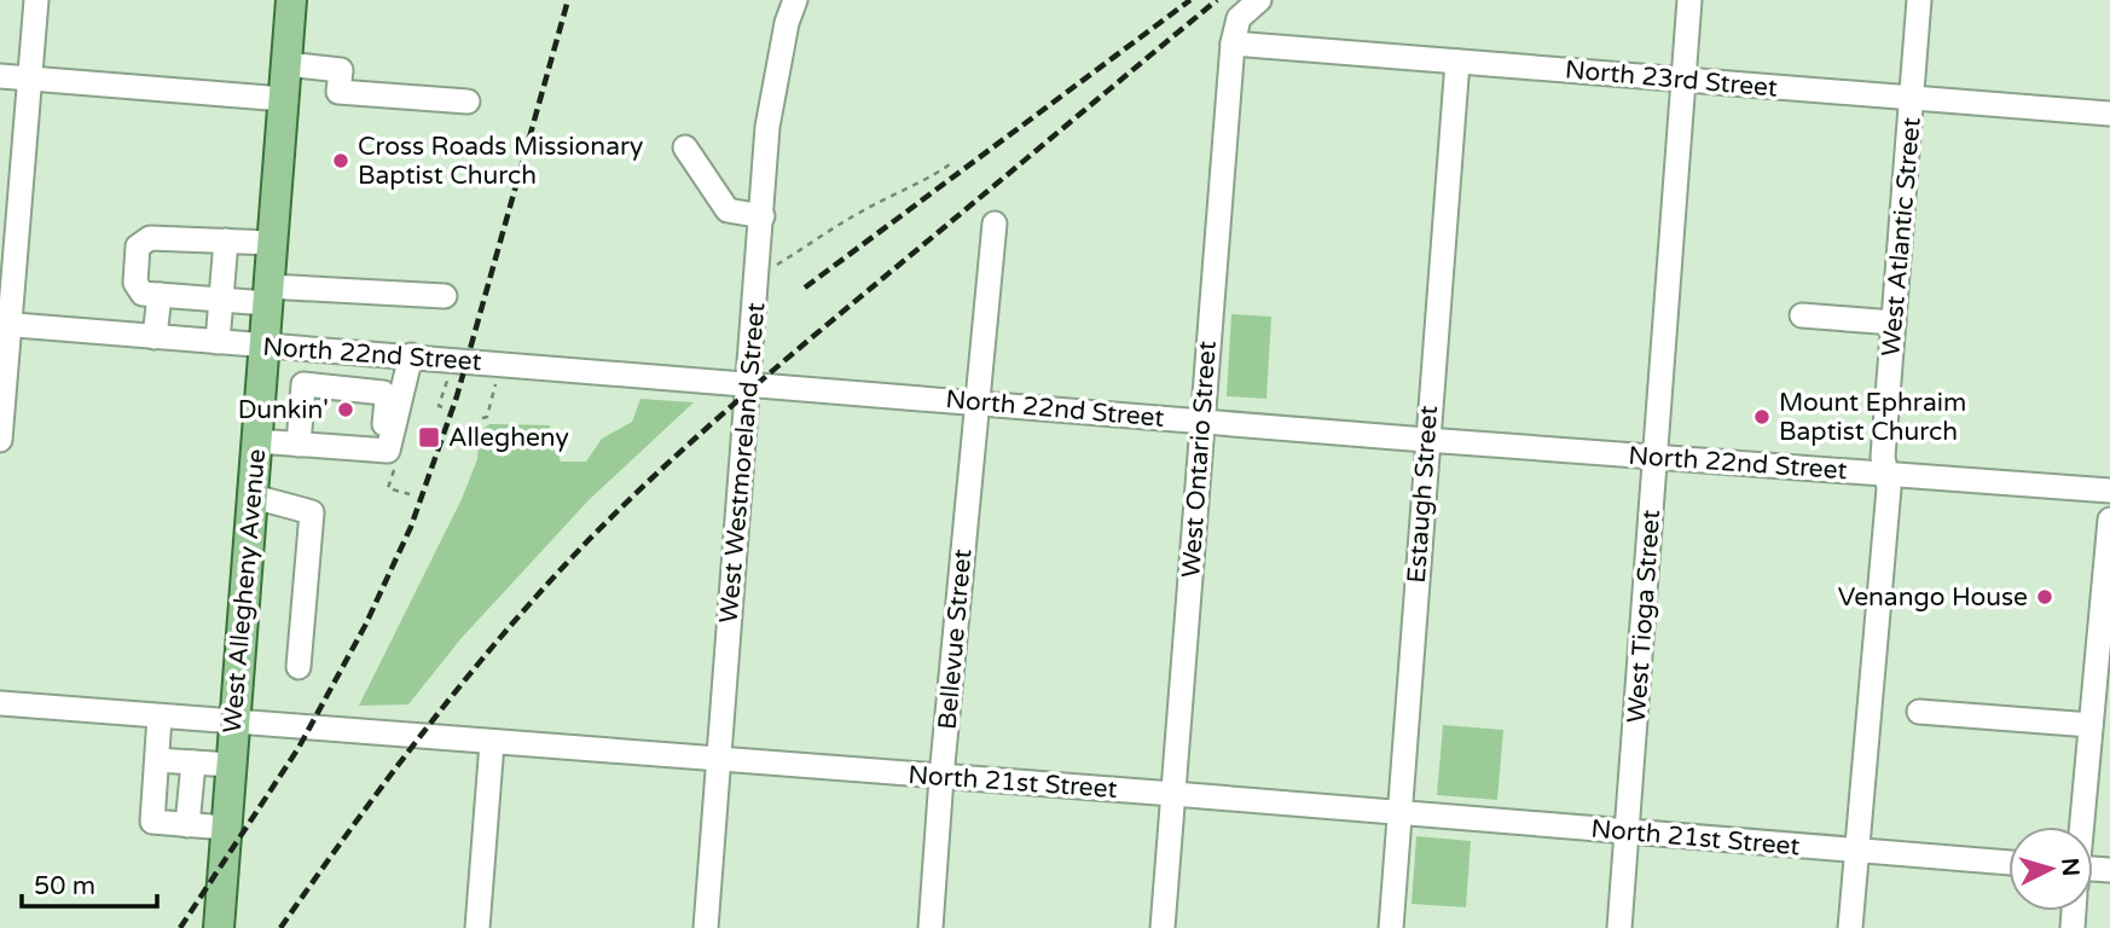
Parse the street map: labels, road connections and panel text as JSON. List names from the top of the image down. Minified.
{"streets":{"main road":["West Allegheny Avenue"],"street":["North 23rd Street","West Atlantic Street","North 22nd Street","West Ontario Street","West Westmoreland Street","Estaugh Street","West Tioga Street","Bellevue Street","North 21st Street"]},"crossings":[["North 23rd Street","West Atlantic Street"],["North 23rd Street","West Ontario Street"],["North 23rd Street","Estaugh Street"],["North 23rd Street","West Tioga Street"],["West Atlantic Street","North 22nd Street"],["West Atlantic Street","North 21st Street"],["North 22nd Street","West Ontario Street"],["North 22nd Street","West Westmoreland Street"],["North 22nd Street","Estaugh Street"],["North 22nd Street","West Allegheny Avenue"],["North 22nd Street","West Tioga Street"],["North 22nd Street","Bellevue Street"],["West Ontario Street","North 21st Street"],["West Westmoreland Street","North 21st Street"],["Estaugh Street","North 21st Street"],["West Allegheny Avenue","North 21st Street"],["West Tioga Street","North 21st Street"],["Bellevue Street","North 21st Street"]],"places":{"other":["Cross Roads Missionary Baptist Church","Dunkin'","Mount Ephraim Baptist Church","Venango House"],"transit":["Allegheny"]},"scale_bar":"50 m","north":"right"}
